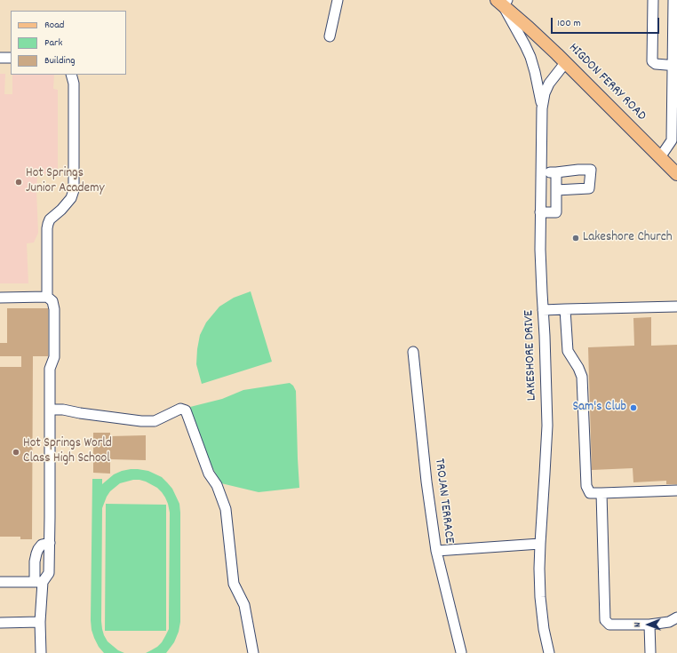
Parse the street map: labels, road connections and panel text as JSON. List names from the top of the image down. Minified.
{"streets":{"main road":["HIGDON FERRY ROAD"],"street":["LAKESHORE DRIVE","TROJAN TERRACE"]},"crossings":[["HIGDON FERRY ROAD","LAKESHORE DRIVE"]],"places":["Hot Springs Junior Academy","Lakeshore Church","Sam's Club","Hot Springs World Class High School"],"legend":["Road","Park","Building"],"scale_bar":"100 m","north":"left"}
